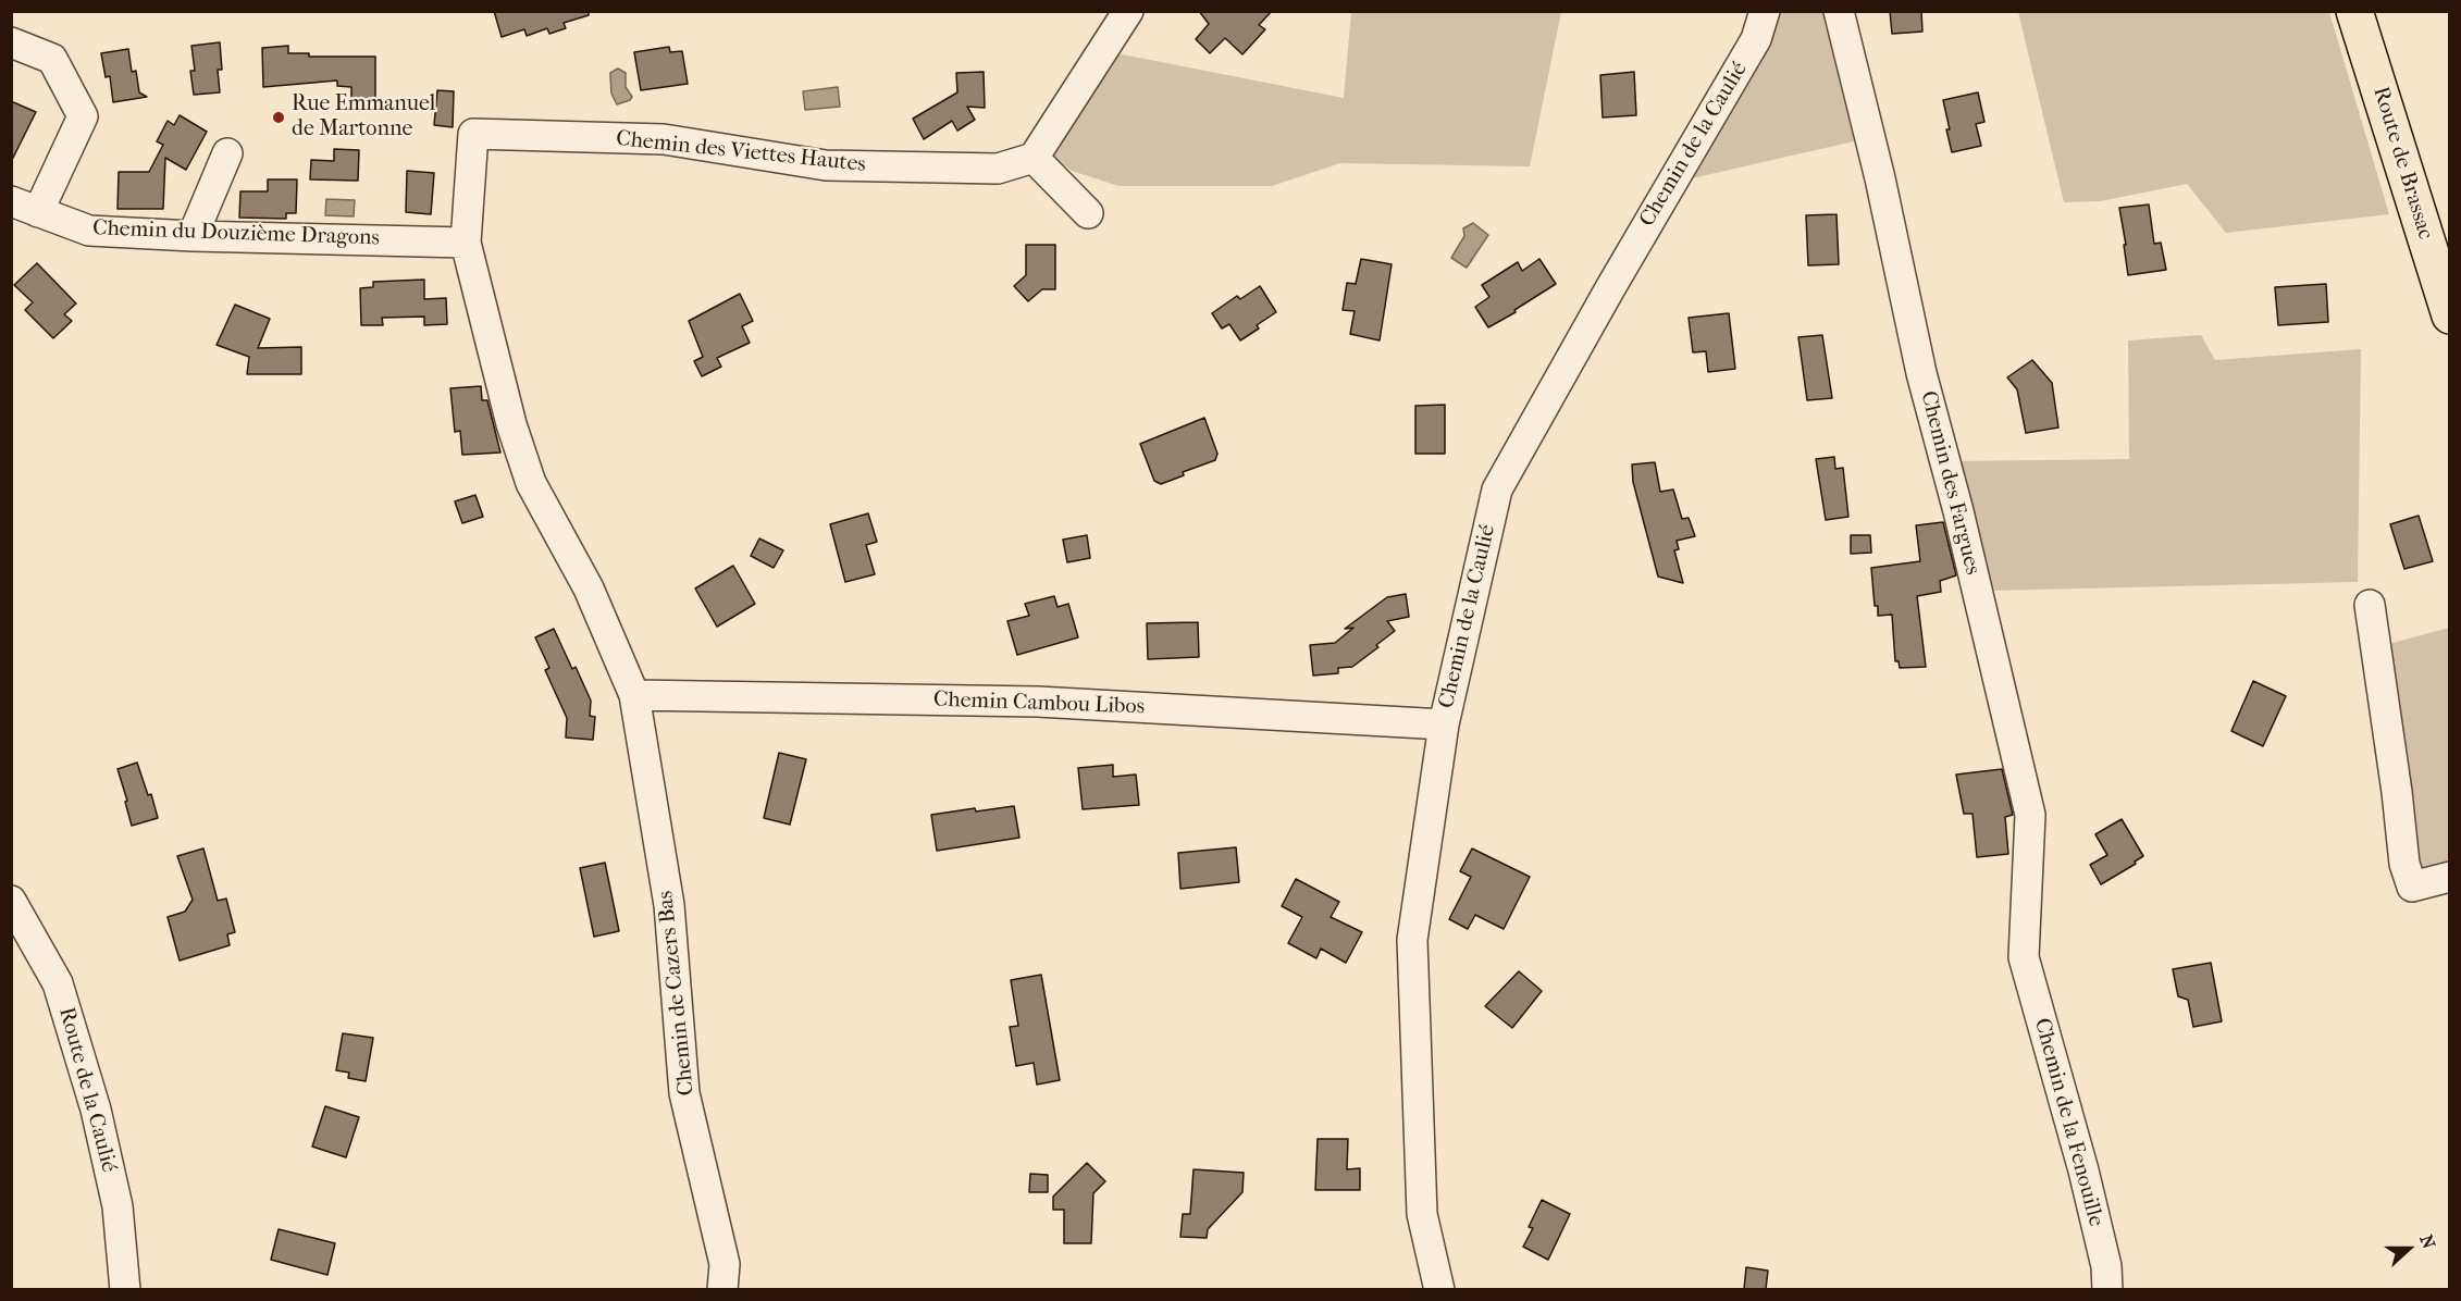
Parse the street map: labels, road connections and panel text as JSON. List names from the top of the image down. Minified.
{"streets":{"main road":["Route de Brassac"],"street":["Chemin de la Caulié","Chemin des Viettes Hautes","Chemin du Douzième Dragons","Chemin des Fargues","Chemin Cambou Libos","Chemin de Cazers Bas","Route de la Caulié","Chemin de la Fenouille"]},"crossings":[["Chemin de la Caulié","Chemin Cambou Libos"],["Chemin des Viettes Hautes","Chemin du Douzième Dragons"],["Chemin des Viettes Hautes","Chemin Cambou Libos"],["Chemin des Viettes Hautes","Chemin de Cazers Bas"],["Chemin des Fargues","Chemin de la Fenouille"],["Chemin Cambou Libos","Chemin de Cazers Bas"]],"places":["Rue Emmanuel de Martonne"],"north":"right"}
